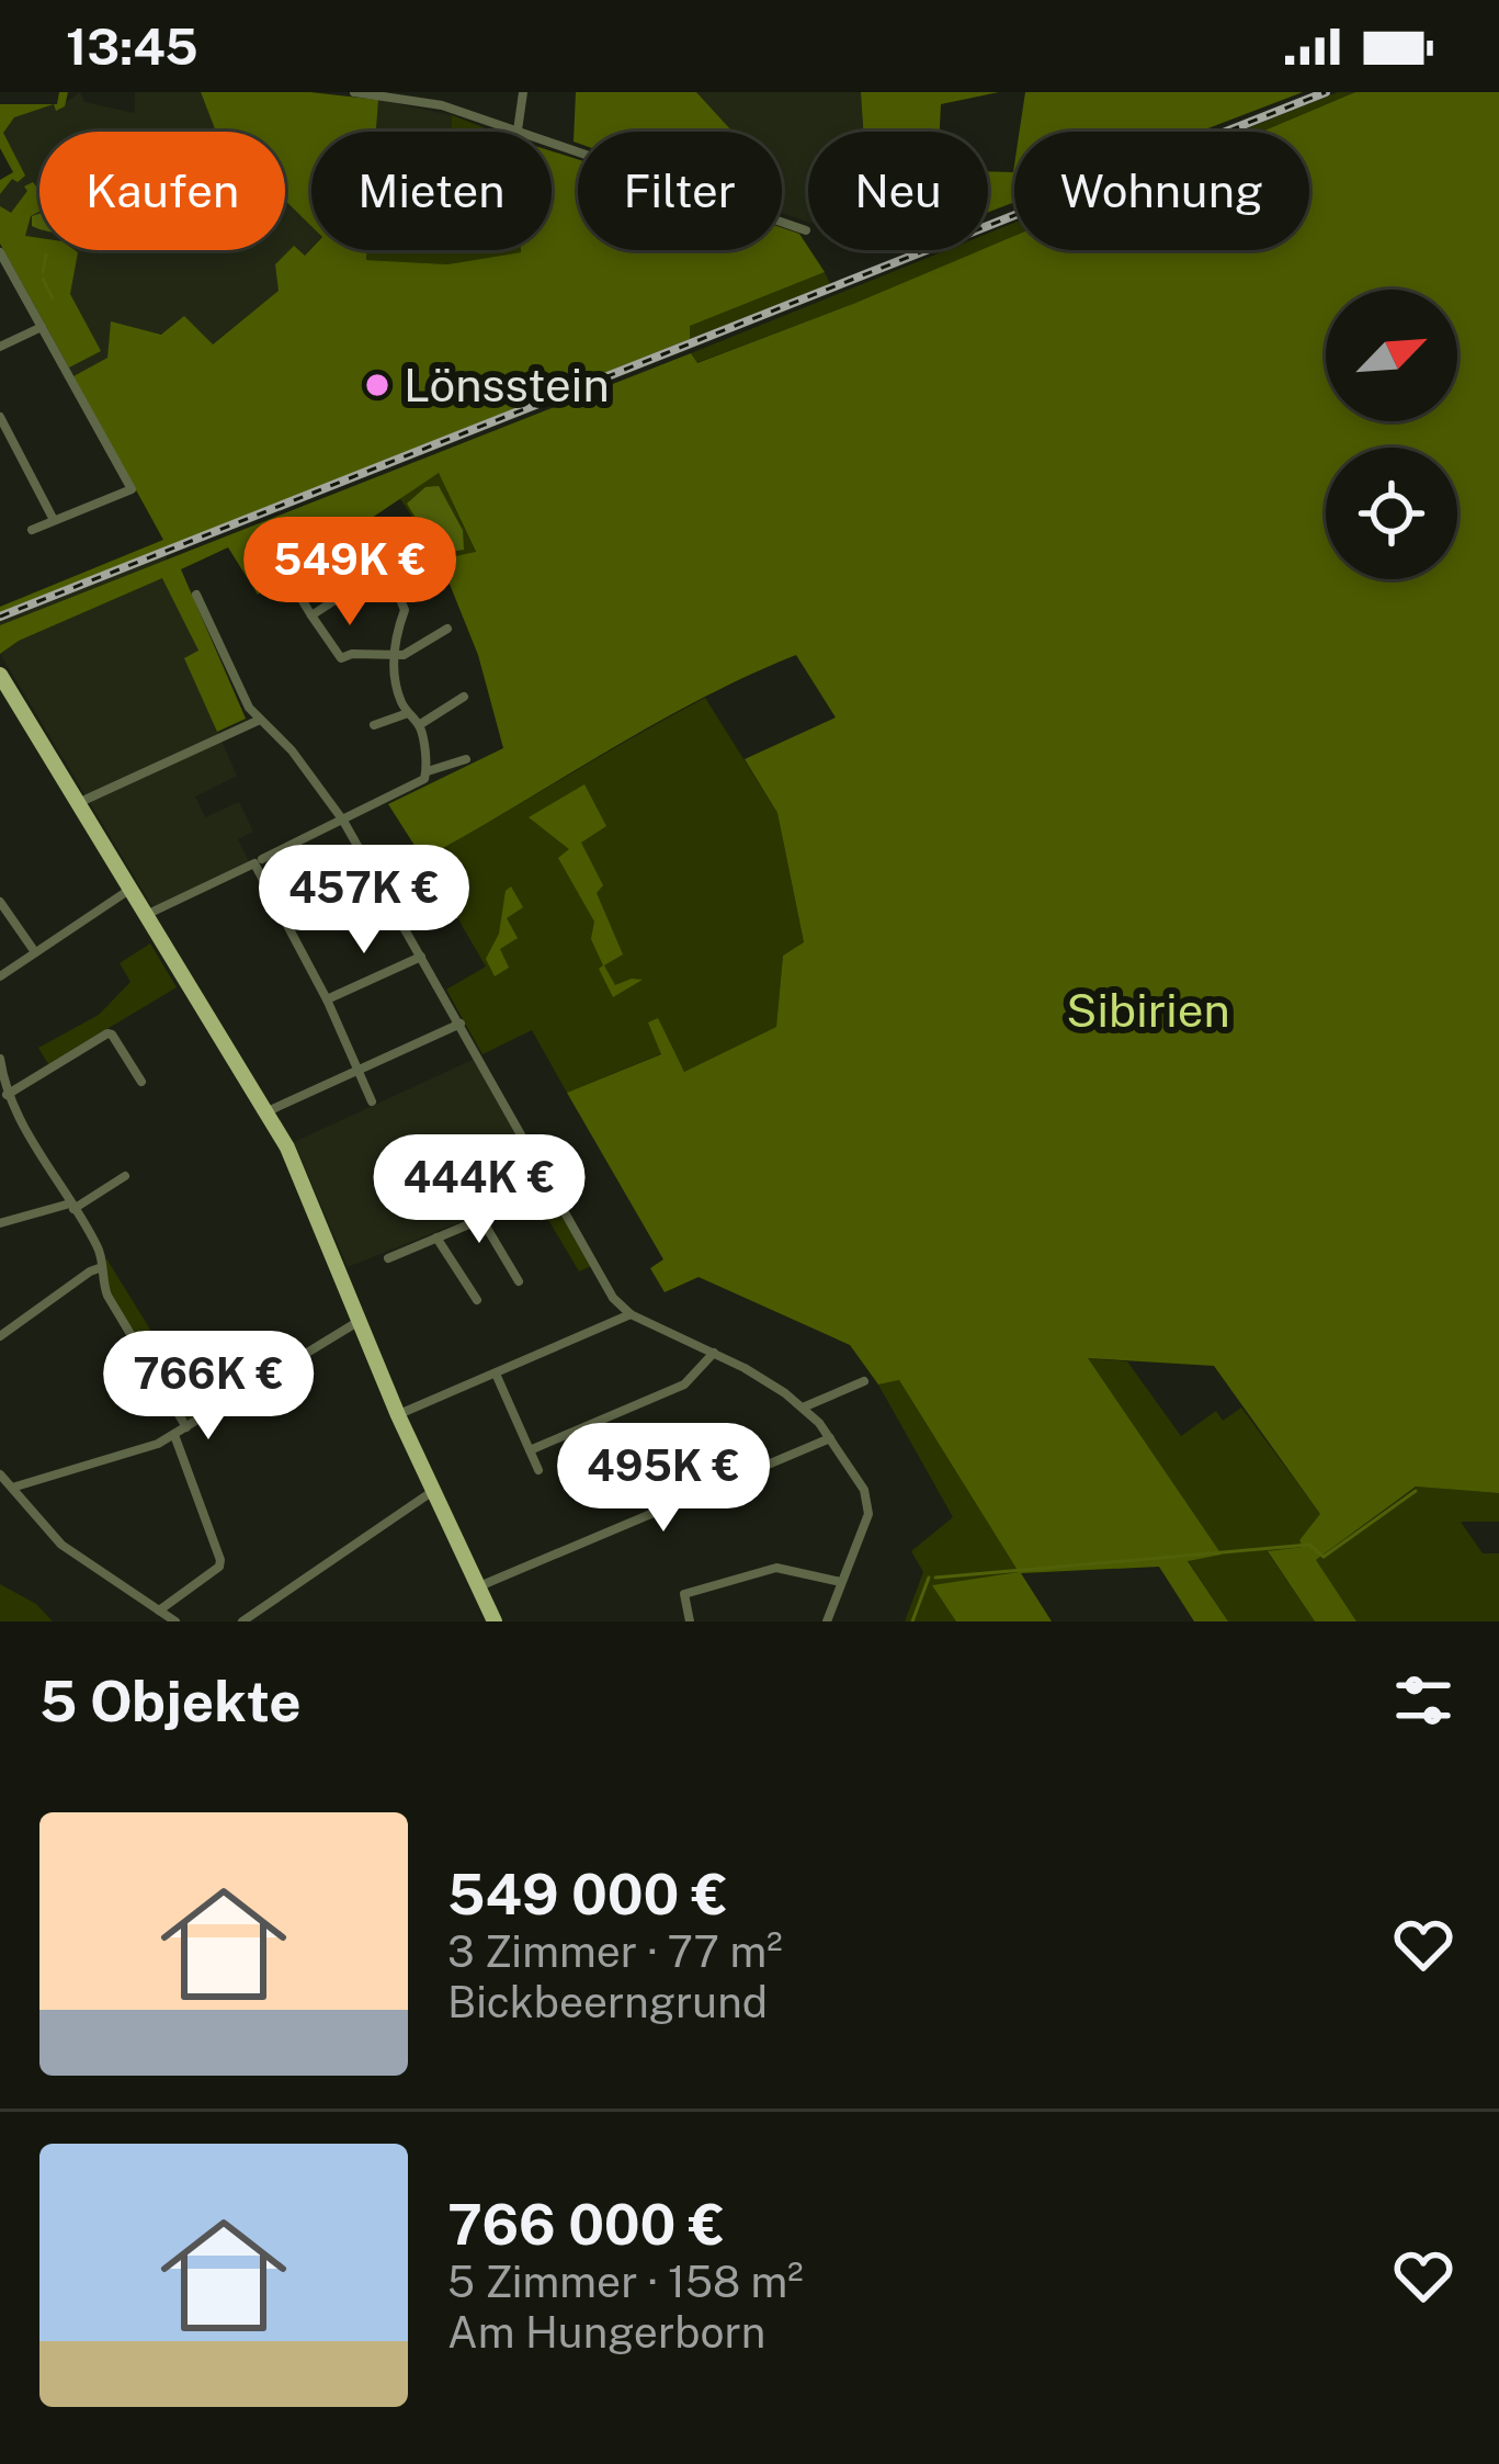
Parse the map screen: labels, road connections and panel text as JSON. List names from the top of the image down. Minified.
{"parks":["Sibirien"],"places":["Lönsstein"],"north":"top right","page":{"status":"13:45","chip":["Kaufen","Mieten","Filter","Neu","Wohnung"],"price":["549K €","457K €","444K €","766K €","495K €"],"heading":"5 Objekte","list":[{"name":"549 000 €","note":"3 Zimmer · 77 m² · Bickbeerngrund"},{"name":"766 000 €","note":"5 Zimmer · 158 m² · Am Hungerborn"}]}}
